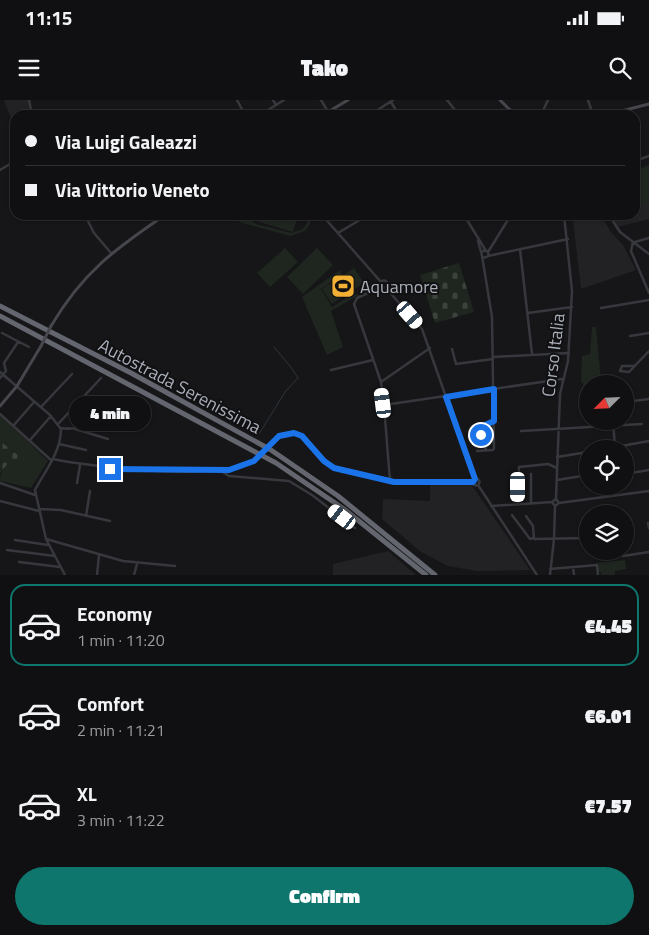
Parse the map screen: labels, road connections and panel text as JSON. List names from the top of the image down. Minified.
{"streets":{"highway":["Autostrada Serenissima"],"street":["Corso Italia"]},"places":{"sports":["Aquamore"]},"north":"bottom left","page":{"status":"11:15","header":"Tako","banner":["Via Luigi Galeazzi","Via Vittorio Veneto"],"bubble":"4 min","list":[{"name":"Economy","note":"1 min · 11:20","value":"€4.45"},{"name":"Comfort","note":"2 min · 11:21","value":"€6.01"},{"name":"XL","note":"3 min · 11:22","value":"€7.57"}],"buttons":"Confirm"}}
